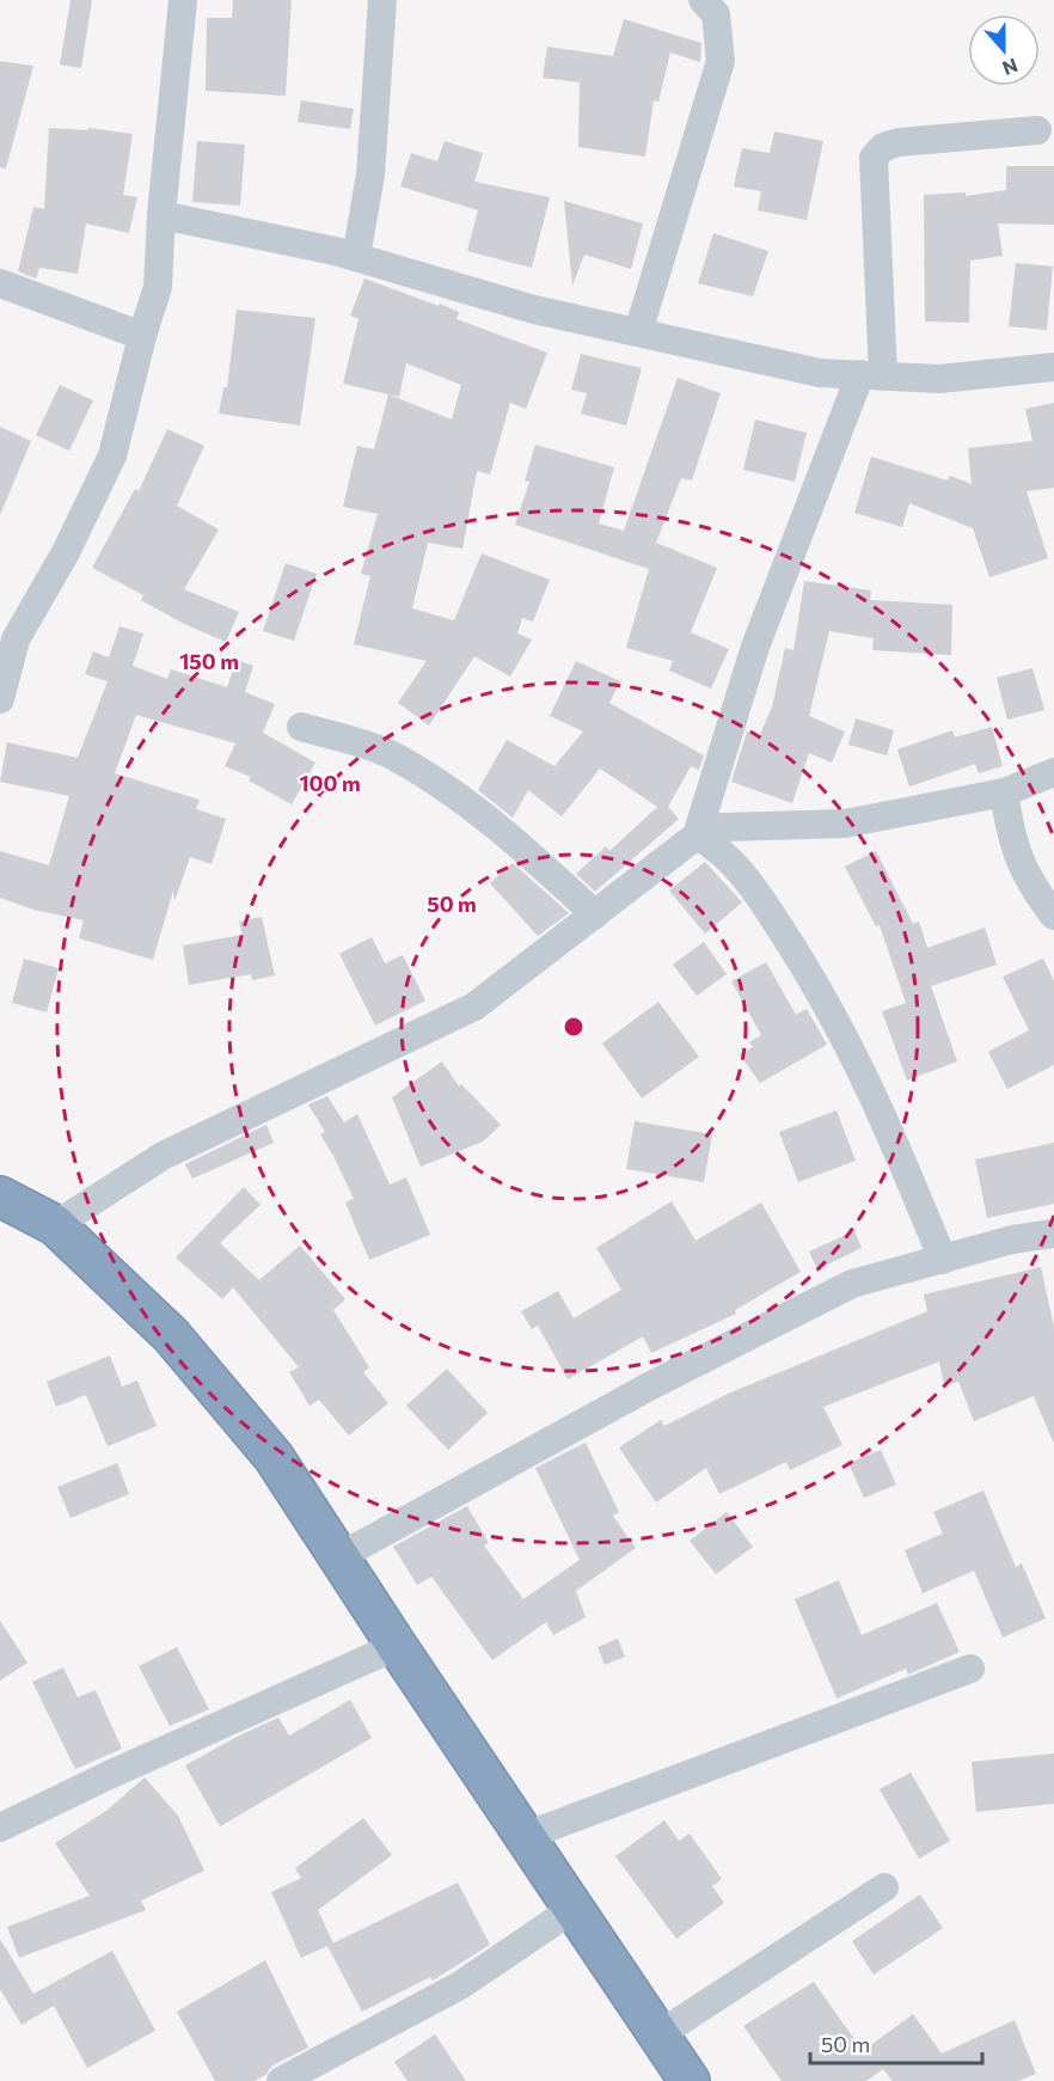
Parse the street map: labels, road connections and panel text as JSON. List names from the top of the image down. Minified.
{"scale_bar":"50 m","north":"bottom","rings":["150 m","100 m","50 m"]}
